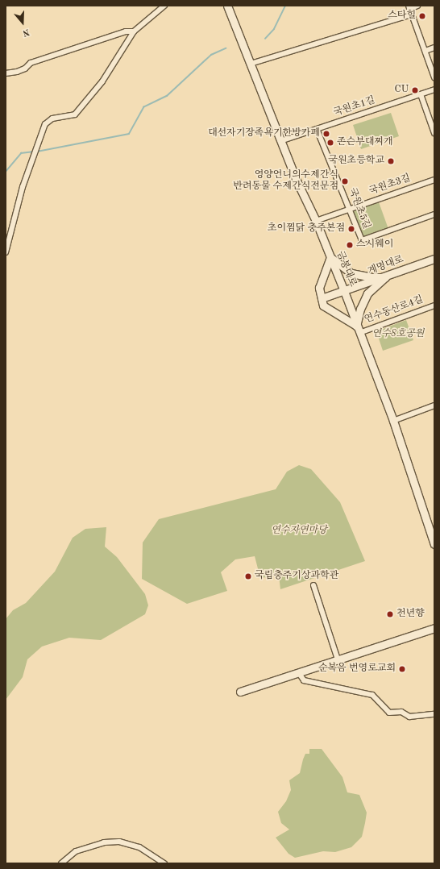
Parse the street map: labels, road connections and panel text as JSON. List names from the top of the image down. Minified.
{"streets":{"street":["국원초1길","국원초3길","국원초5길","계명대로","금봉대로","연수동산로4길"]},"crossings":[["국원초1길","국원초5길"],["국원초1길","금봉대로"],["국원초3길","국원초5길"],["국원초3길","금봉대로"],["계명대로","금봉대로"],["금봉대로","연수동산로4길"]],"parks":["연수8호공원","연수자연마당"],"places":["스타힐","CU","대선자기장족욕기한방카페","존슨부대찌개","국원초등학교","영양언니의수제간식 반려동물 수제간식전문점","초이찜닭 충주본점","스시웨이","국립충주기상과학관","천년향","순복음 번영로교회"],"north":"bottom"}
